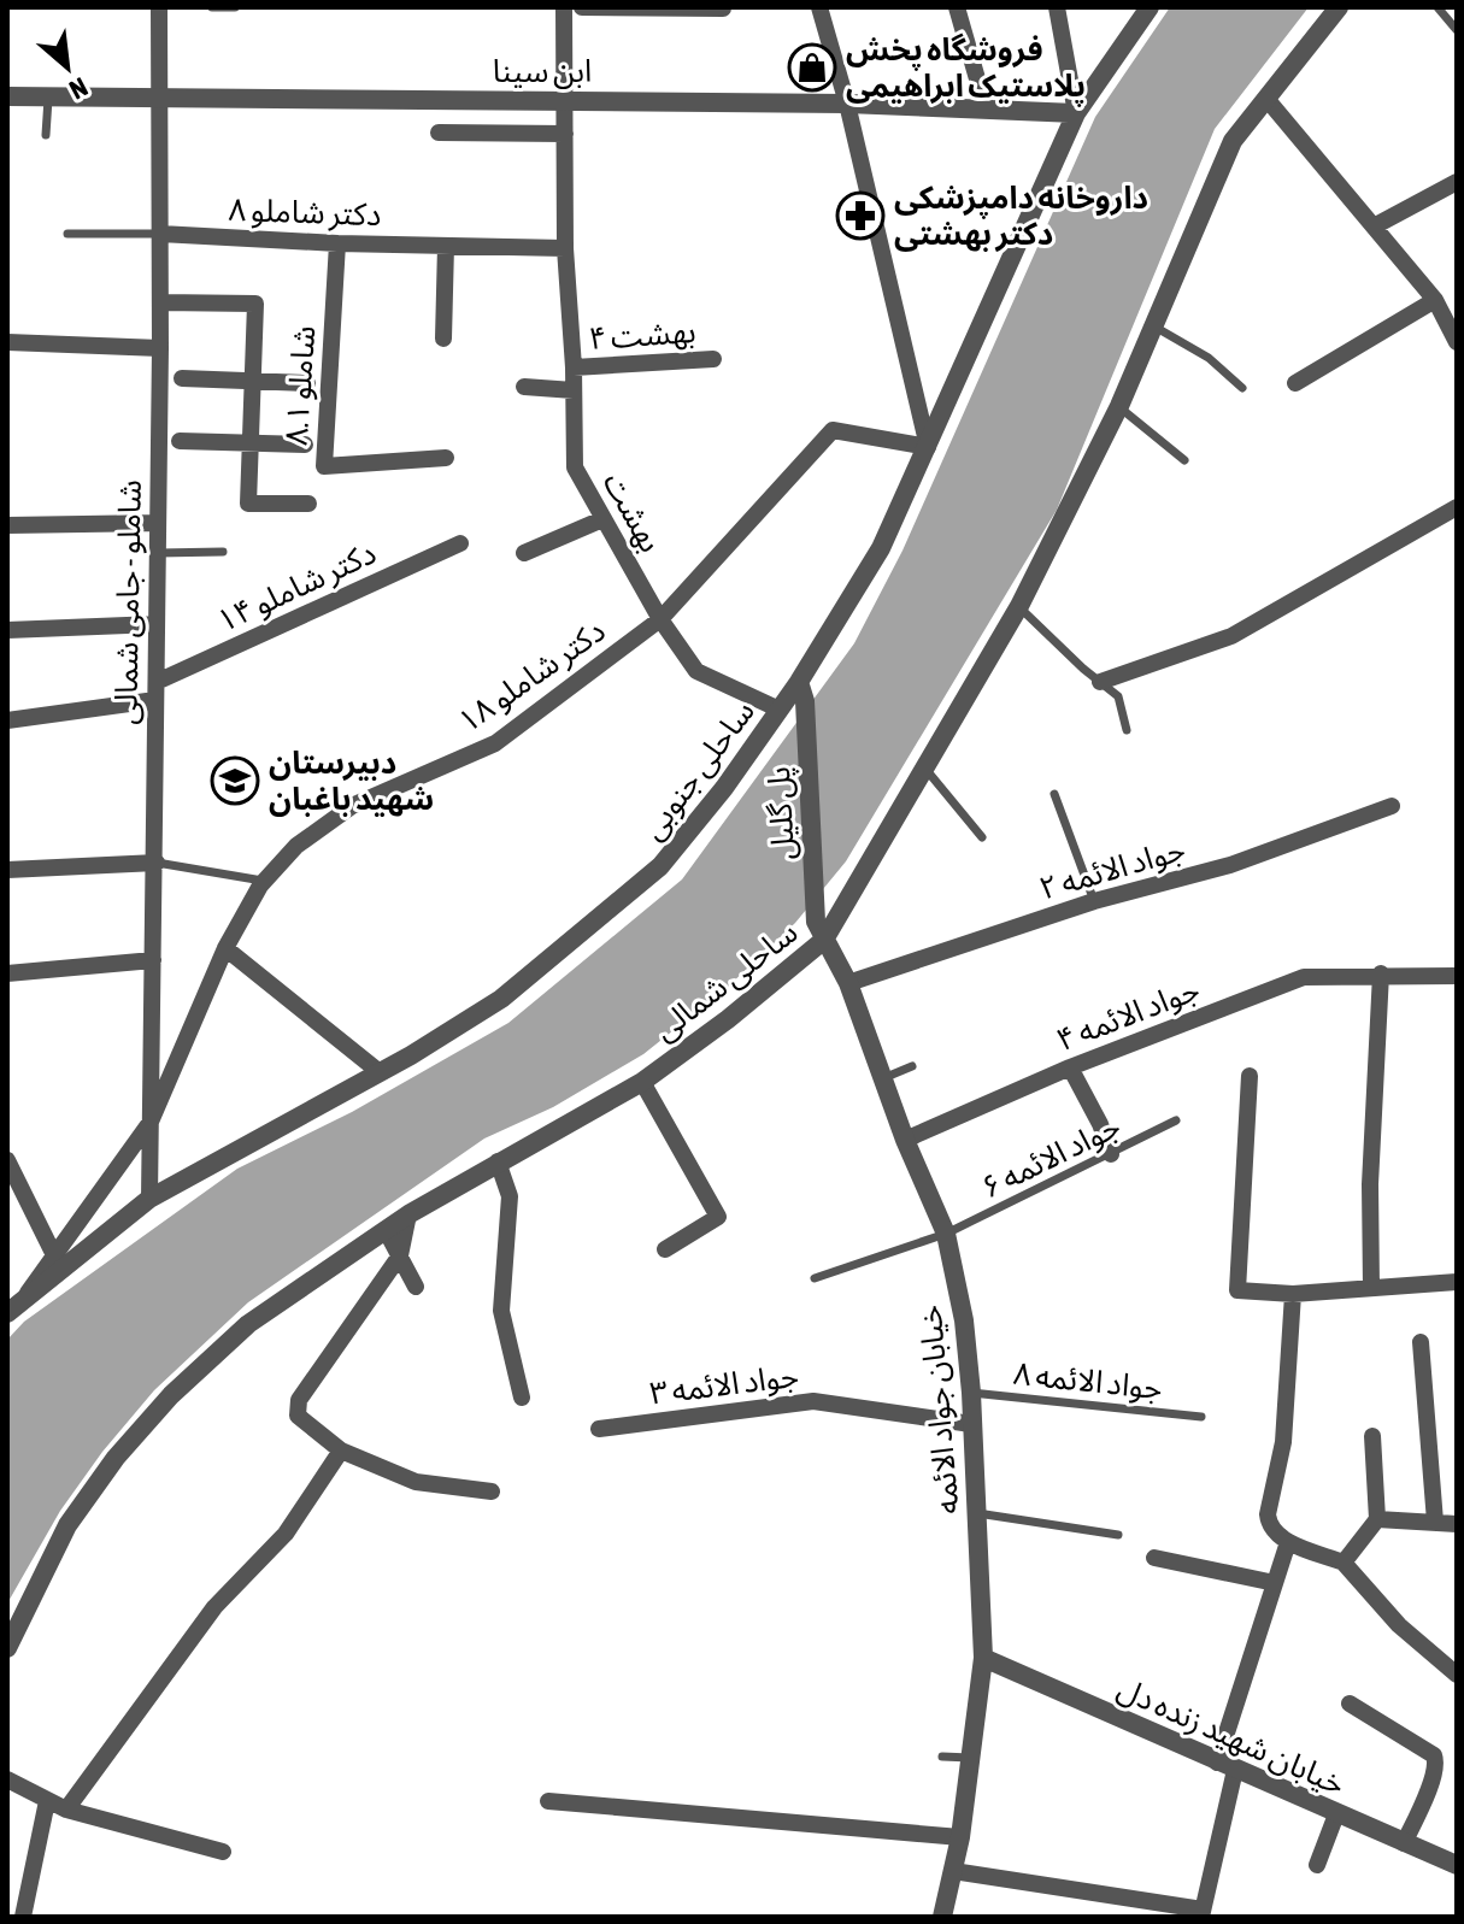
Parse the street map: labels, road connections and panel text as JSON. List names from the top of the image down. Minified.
{"streets":{"street":["ابن سینا","دکتر شاملو ۸","بهشت ۴","شاملو ۸.۱","بهشت","دکتر شاملو ۱۴","شاملو - جامی شمالی","دکتر شاملو ۱۸","ساحلی جنوبی","پل گلیل","جواد الائمه ۲","ساحلی شمالی","جواد الائمه ۴","جواد الائمه ۳","خیابان جواد الائمه","خیابان شهید زنده دل"],"lane":["جواد الائمه ۶","جواد الائمه ۸"]},"crossings":[["ابن سینا","شاملو - جامی شمالی"],["ابن سینا","ساحلی جنوبی"],["دکتر شاملو ۸","شاملو ۸.۱"],["دکتر شاملو ۸","بهشت"],["دکتر شاملو ۸","شاملو - جامی شمالی"],["بهشت ۴","بهشت"],["بهشت","دکتر شاملو ۱۸"],["بهشت","ساحلی جنوبی"],["دکتر شاملو ۱۴","شاملو - جامی شمالی"],["شاملو - جامی شمالی","دکتر شاملو ۱۸"],["شاملو - جامی شمالی","ساحلی جنوبی"],["دکتر شاملو ۱۸","ساحلی جنوبی"],["ساحلی جنوبی","پل گلیل"],["پل گلیل","ساحلی شمالی"],["پل گلیل","خیابان جواد الائمه"],["جواد الائمه ۲","خیابان جواد الائمه"],["ساحلی شمالی","خیابان جواد الائمه"],["جواد الائمه ۴","خیابان جواد الائمه"],["جواد الائمه ۶","خیابان جواد الائمه"],["جواد الائمه ۸","خیابان جواد الائمه"],["جواد الائمه ۳","خیابان جواد الائمه"],["خیابان جواد الائمه","خیابان شهید زنده دل"]],"places":{"shop":["فروشگاه پخش پلاستیک ابراهیمی"],"pharmacy":["داروخانه دامپزشکی دکتر بهشتی"],"school or university":["دبیرستان شهید باغبان"]},"north":"bottom right"}
